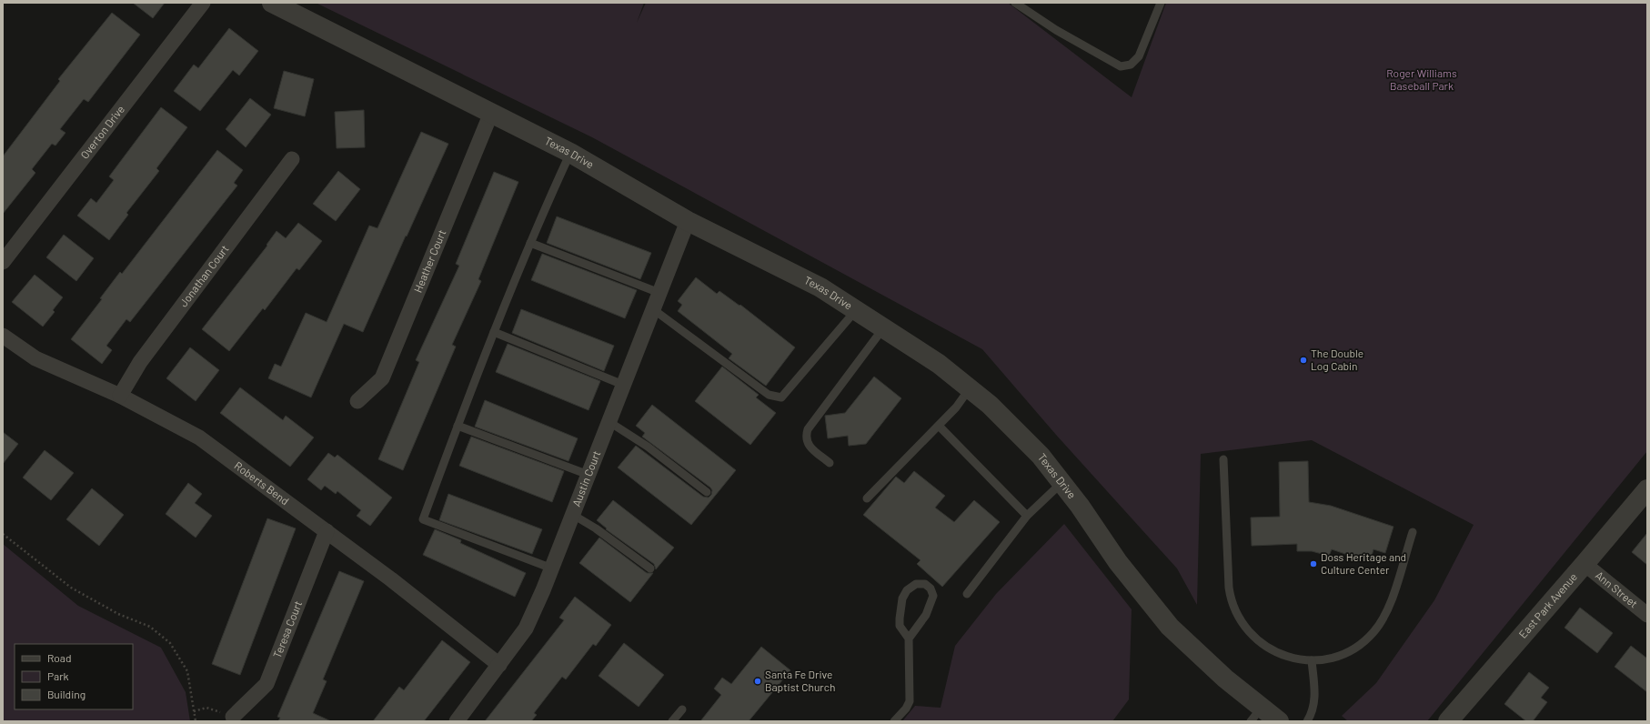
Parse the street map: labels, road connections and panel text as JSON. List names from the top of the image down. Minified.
{"streets":{"street":["Overton Drive","Texas Drive","Heather Court","Jonathan Court","Austin Court","Roberts Bend","Ann Street","East Park Avenue","Teresa Court"]},"crossings":[["Texas Drive","Heather Court"],["Texas Drive","Austin Court"],["Jonathan Court","Roberts Bend"],["Austin Court","Roberts Bend"],["Roberts Bend","Teresa Court"],["Ann Street","East Park Avenue"]],"parks":["Roger Williams Baseball Park"],"places":["The Double Log Cabin","Doss Heritage and Culture Center","Santa Fe Drive Baptist Church"],"legend":["Road","Park","Building"]}
